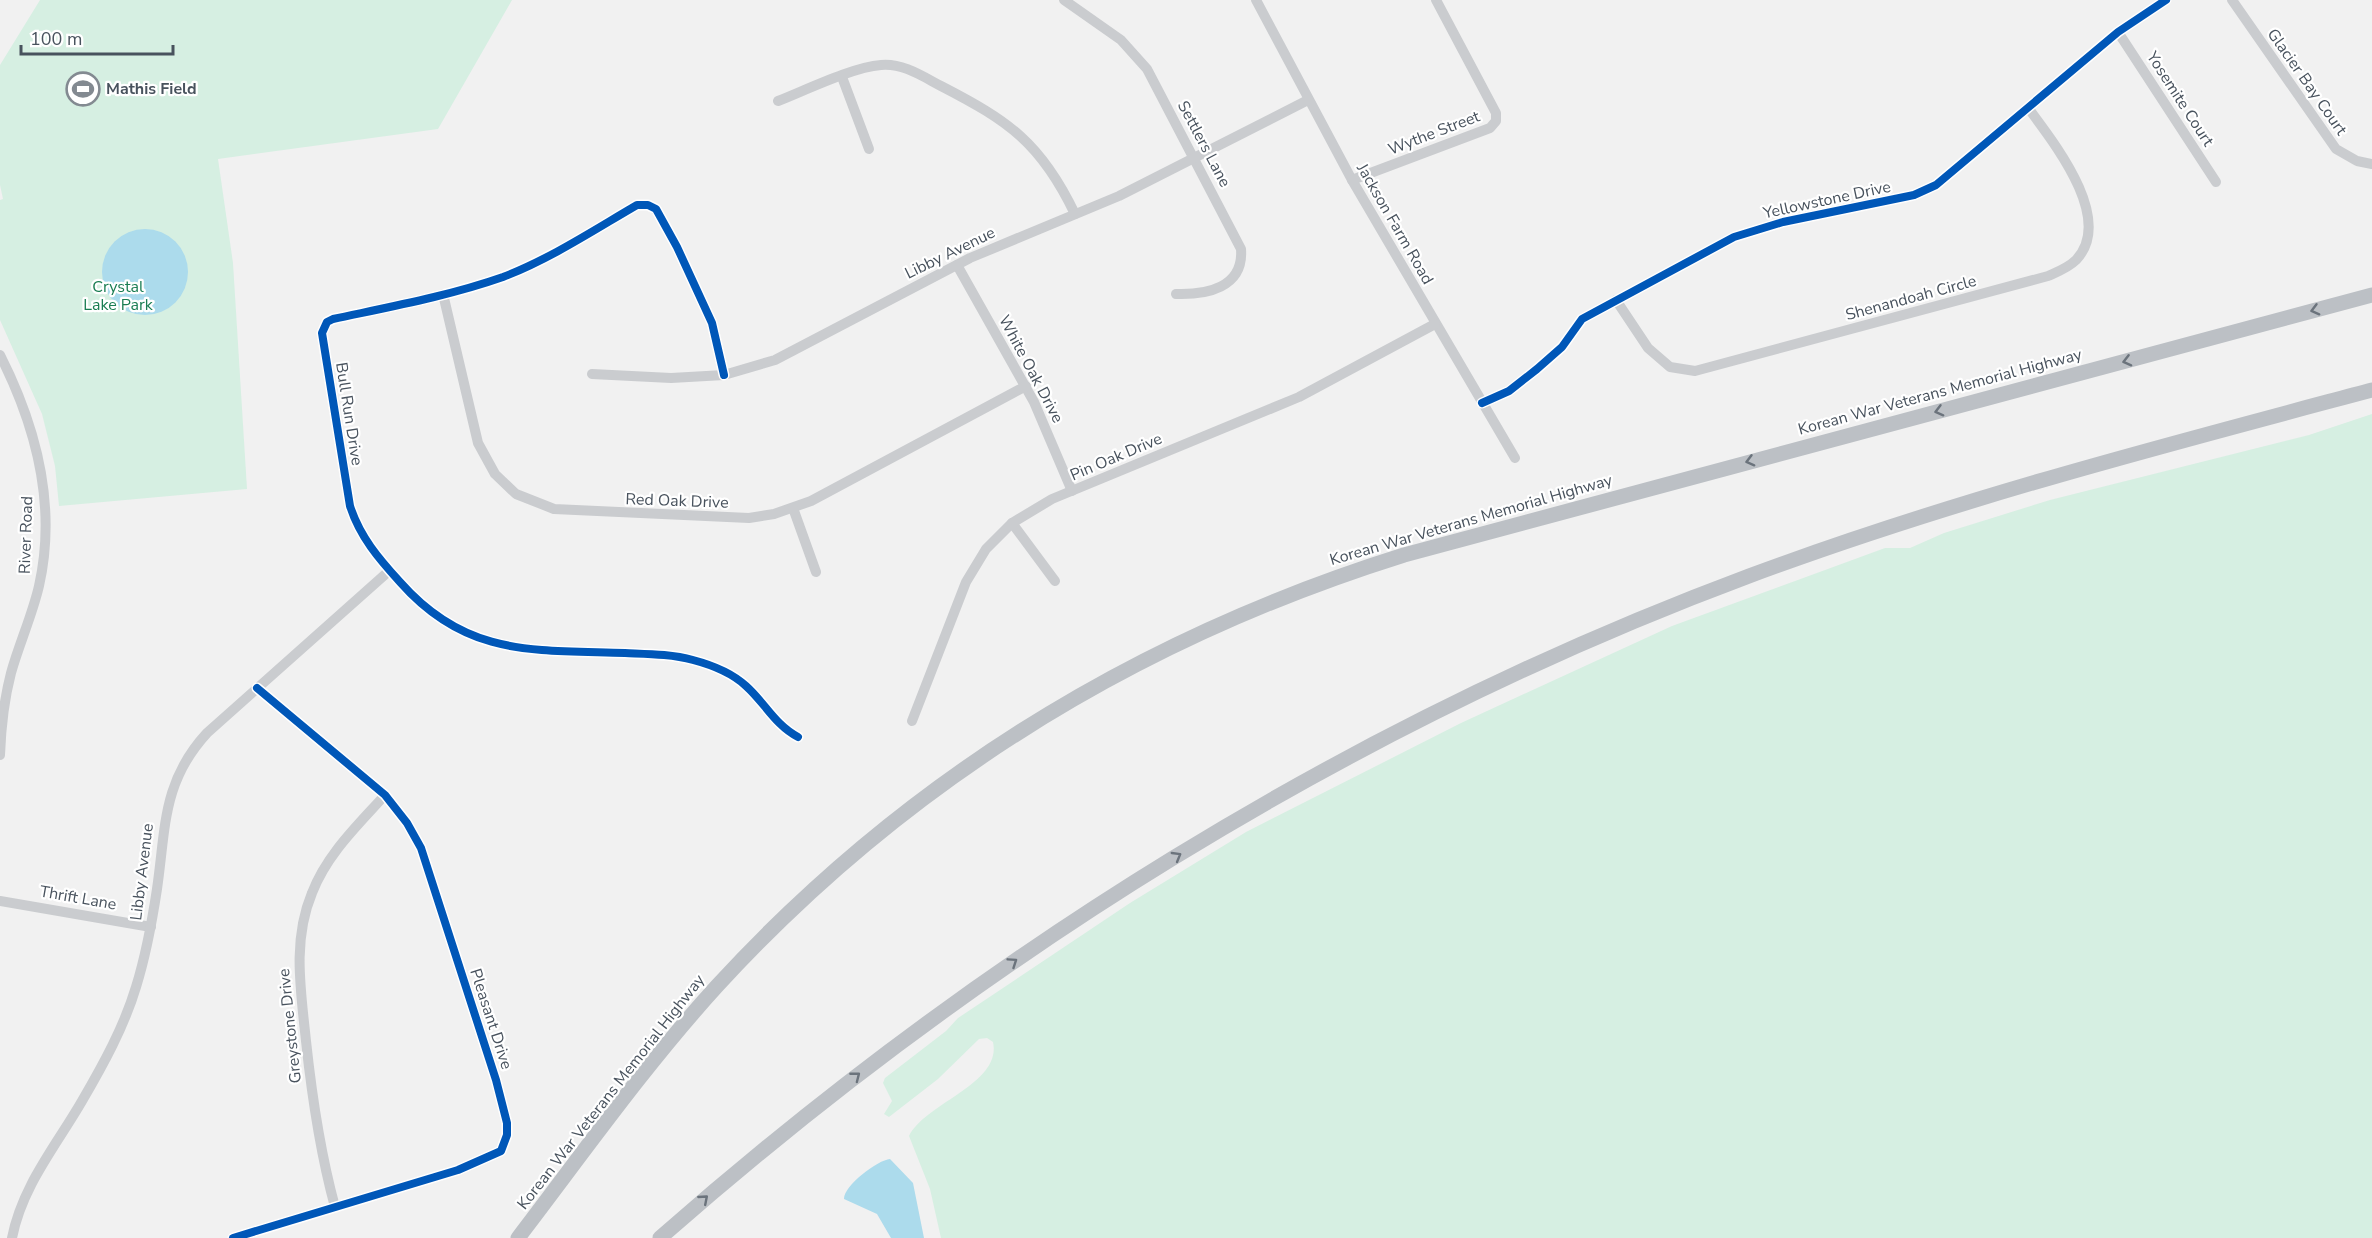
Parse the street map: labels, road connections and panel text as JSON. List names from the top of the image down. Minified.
{"streets":{"highway":["Korean War Veterans Memorial Highway"],"street":["Glacier Bay Court","Yosemite Court","Wythe Street","Settlers Lane","Yellowstone Drive","Jackson Farm Road","Libby Avenue","Shenandoah Circle","White Oak Drive","Bull Run Drive","Pin Oak Drive","Red Oak Drive","River Road","Thrift Lane","Pleasant Drive","Greystone Drive"]},"crossings":[["Yosemite Court","Yellowstone Drive"],["Wythe Street","Jackson Farm Road"],["Settlers Lane","Libby Avenue"],["Yellowstone Drive","Jackson Farm Road"],["Yellowstone Drive","Shenandoah Circle"],["Jackson Farm Road","Libby Avenue"],["Jackson Farm Road","Pin Oak Drive"],["Libby Avenue","White Oak Drive"],["Libby Avenue","Bull Run Drive"],["Libby Avenue","Thrift Lane"],["Libby Avenue","Pleasant Drive"],["White Oak Drive","Pin Oak Drive"],["White Oak Drive","Red Oak Drive"],["Bull Run Drive","Red Oak Drive"],["Pleasant Drive","Greystone Drive"]],"parks":["Crystal Lake Park"],"places":{"sports":["Mathis Field"]},"scale_bar":"100 m"}
